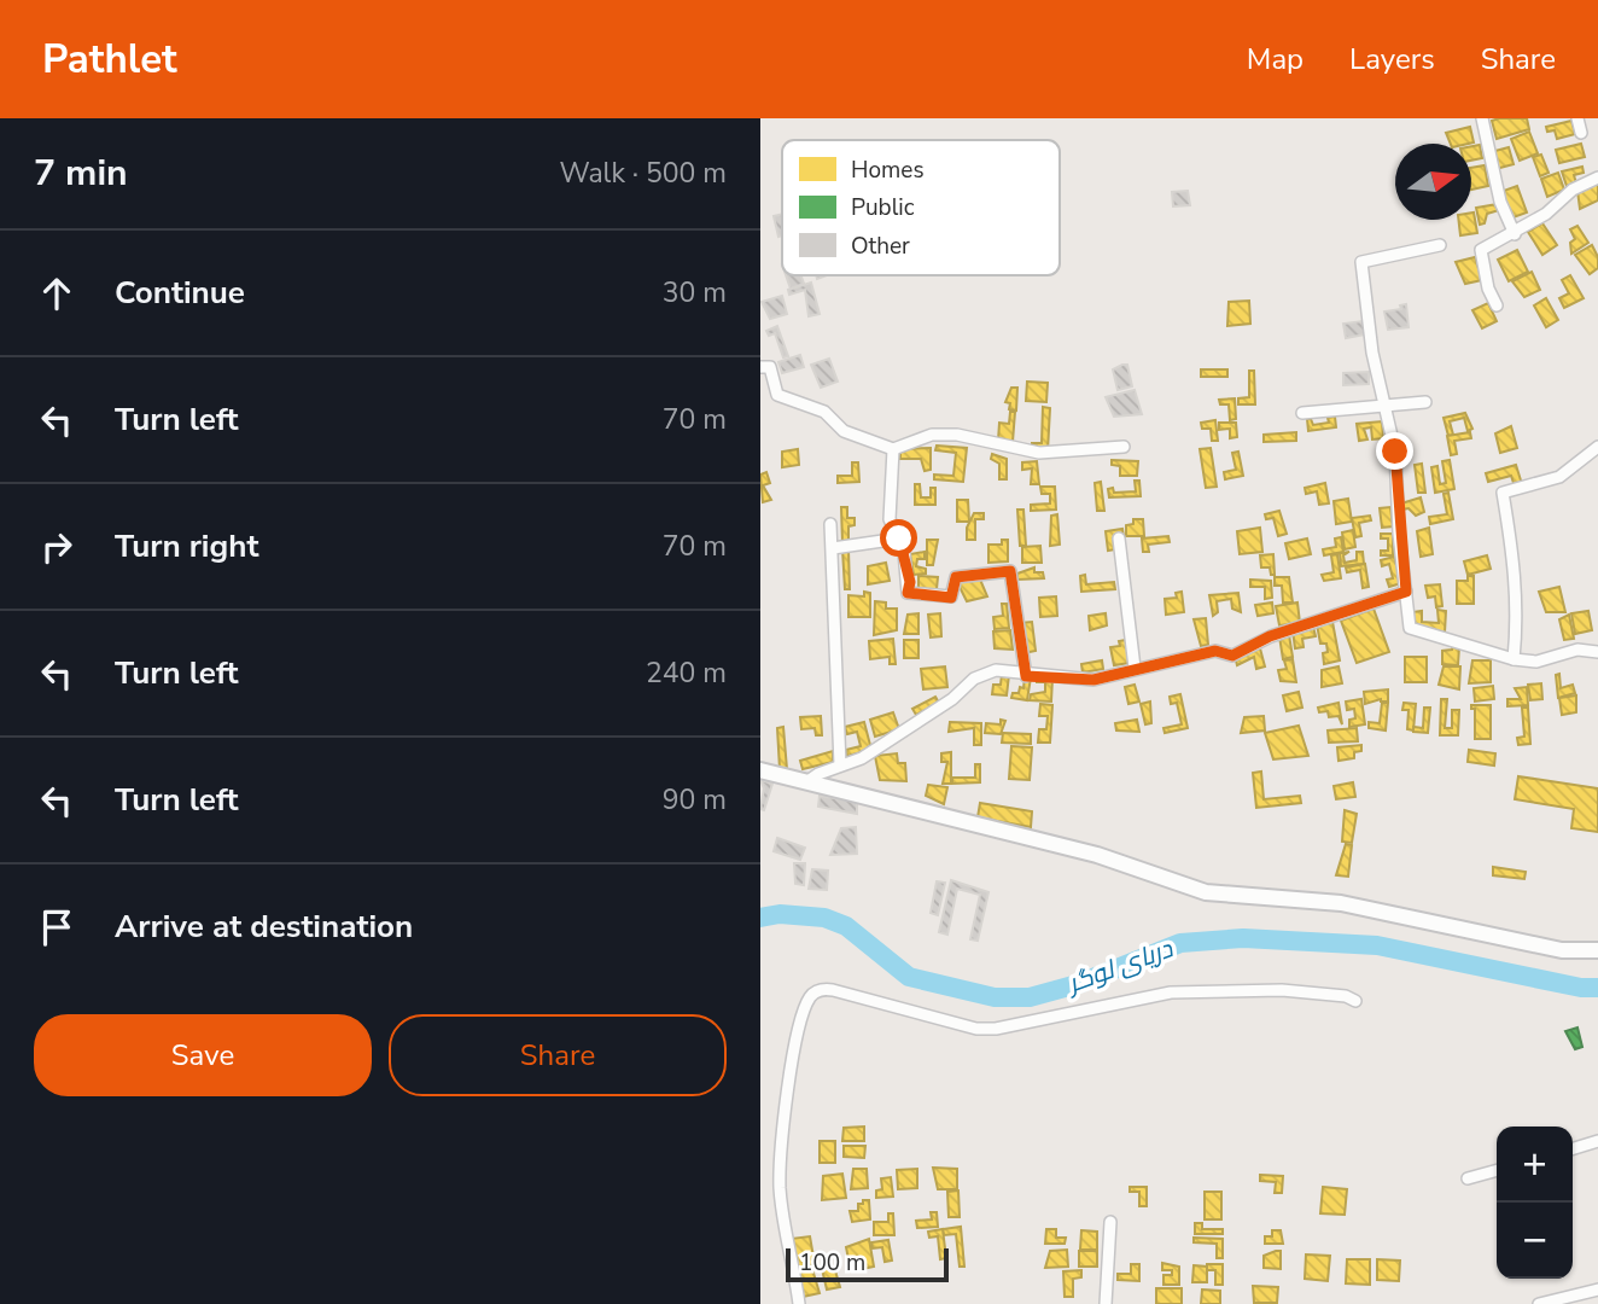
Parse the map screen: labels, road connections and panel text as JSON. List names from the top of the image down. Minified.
{"water":["دریای لوگر"],"legend":["Homes","Public","Other"],"scale_bar":"100 m","north":"right","page":{"header":"Pathlet","nav":["Map","Layers","Share"],"heading":["7 min","Walk · 500 m"],"list":[["Continue","30 m"],["Turn left","70 m"],["Turn right","70 m"],["Turn left","240 m"],["Turn left","90 m"],"Arrive at destination"],"buttons":["Save","Share"],"map_buttons":["+","−"],"scale":"100 m"}}
